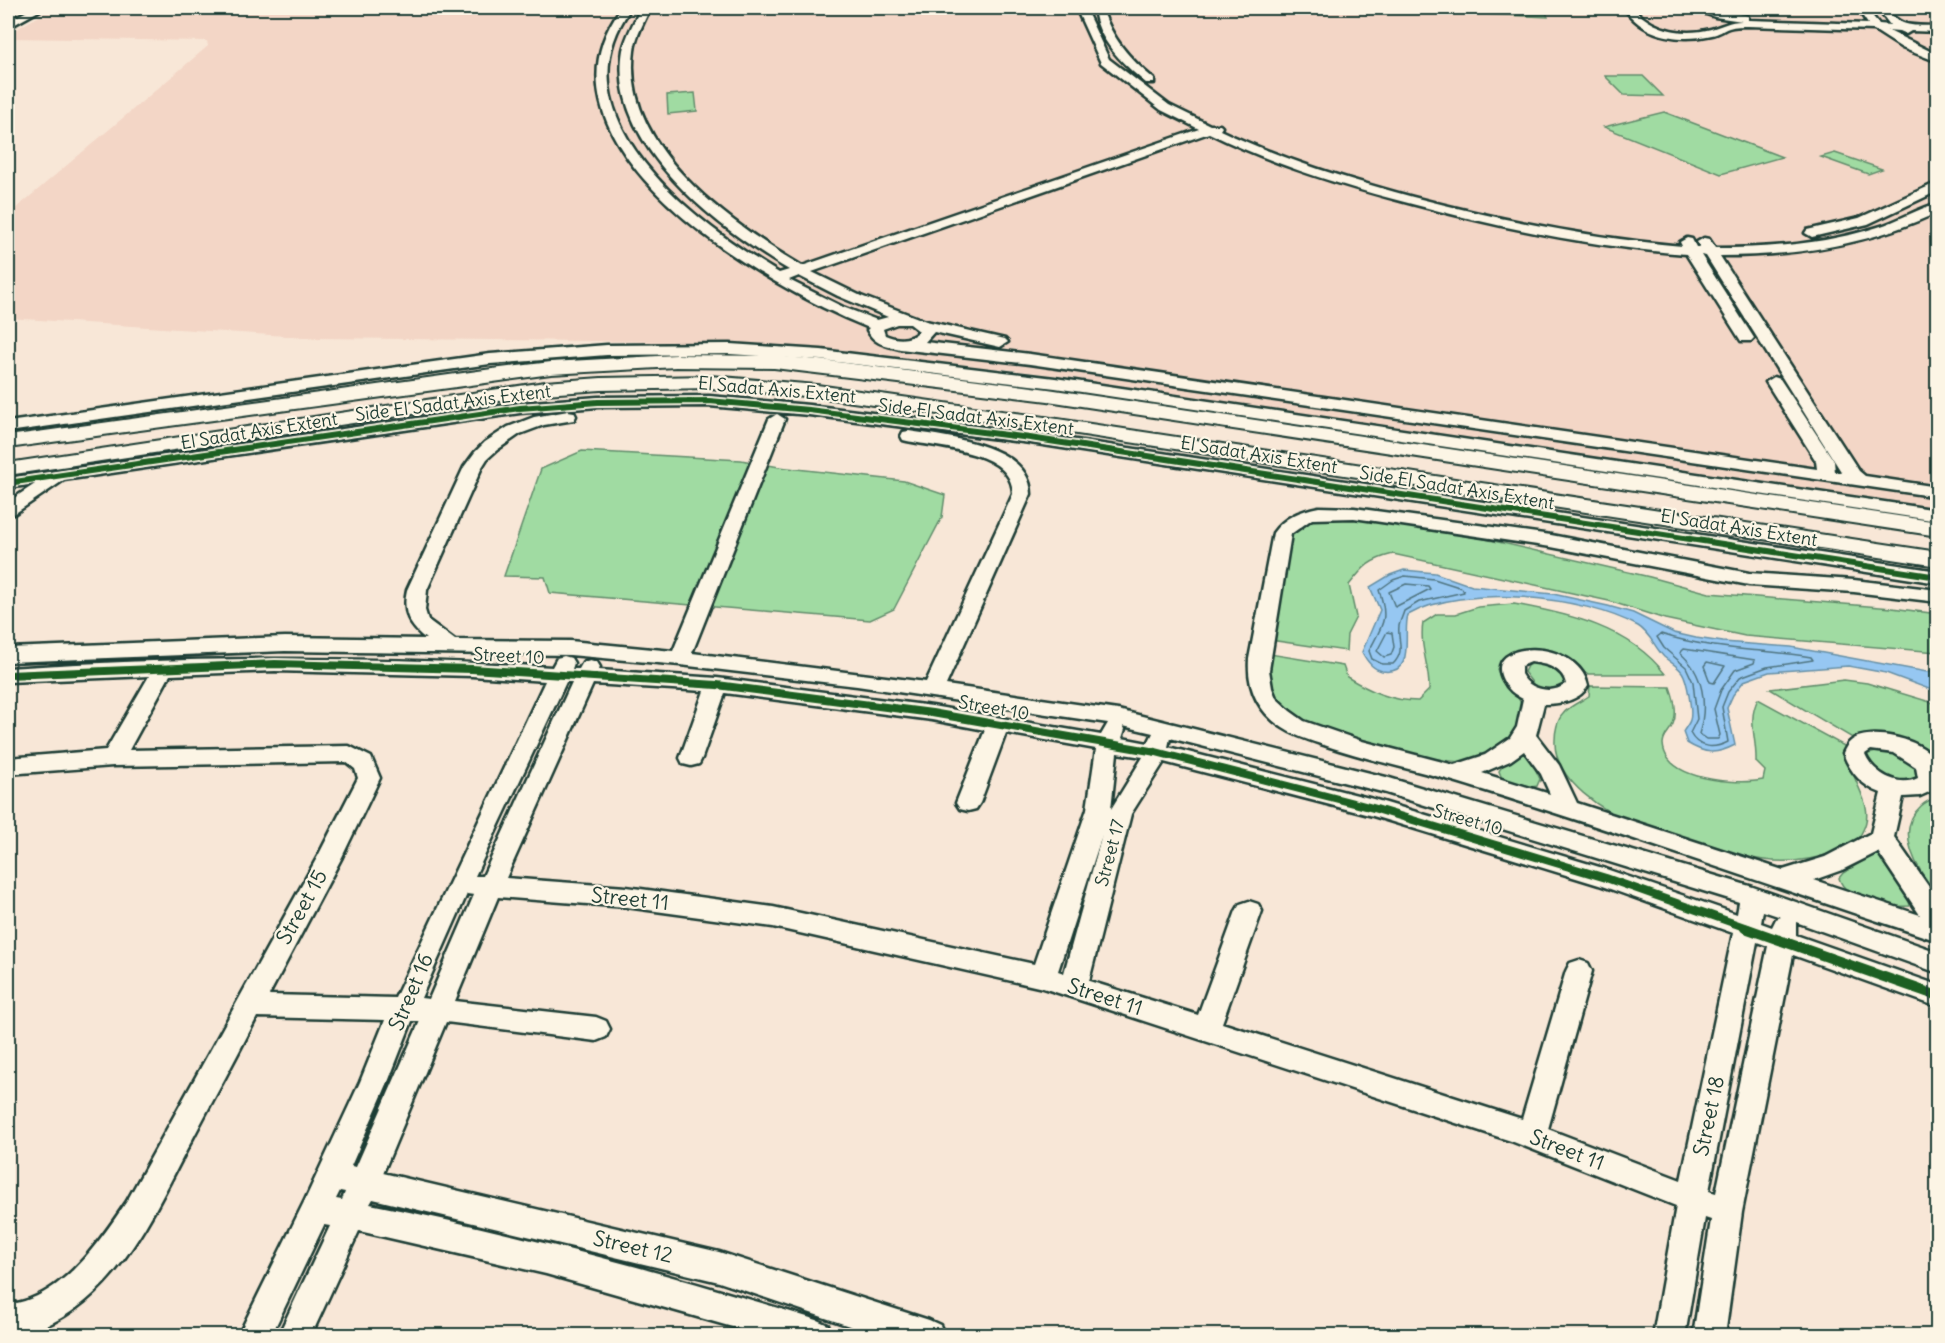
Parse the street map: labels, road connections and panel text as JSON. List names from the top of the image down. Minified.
{"streets":{"main road":["El Sadat Axis Extent"],"street":["Side El Sadat Axis Extent","Street 10","Street 17","Street 11","Street 15","Street 16","Street 18","Street 12"]},"crossings":[["El Sadat Axis Extent","Side El Sadat Axis Extent"],["Street 10","Street 17"],["Street 10","Street 16"],["Street 10","Street 18"],["Street 17","Street 11"],["Street 11","Street 16"],["Street 11","Street 18"],["Street 16","Street 12"]]}
